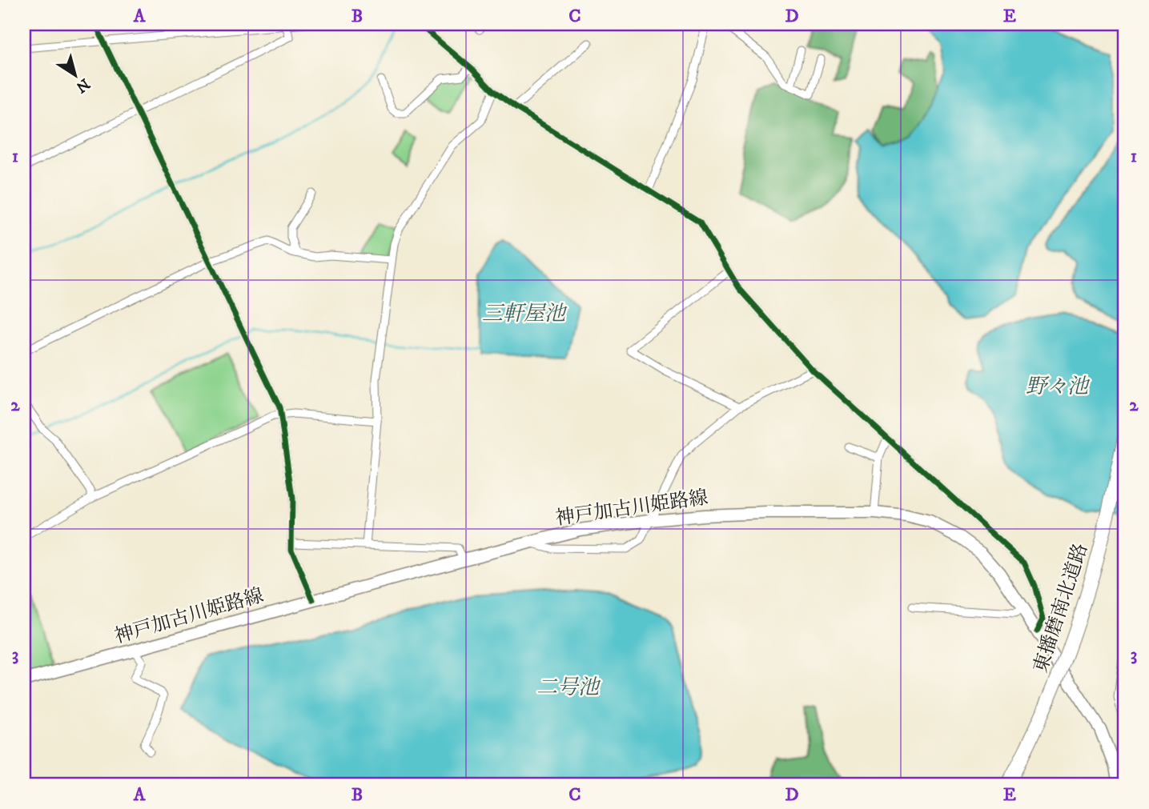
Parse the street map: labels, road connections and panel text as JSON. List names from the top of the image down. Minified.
{"streets":{"highway":["東播磨南北道路"],"main road":["神戸加古川姫路線"]},"water":["三軒屋池","野々池","二号池"],"north":"bottom right","grid":{"columns":["A","B","C","D","E"],"rows":["1","2","3"]}}
